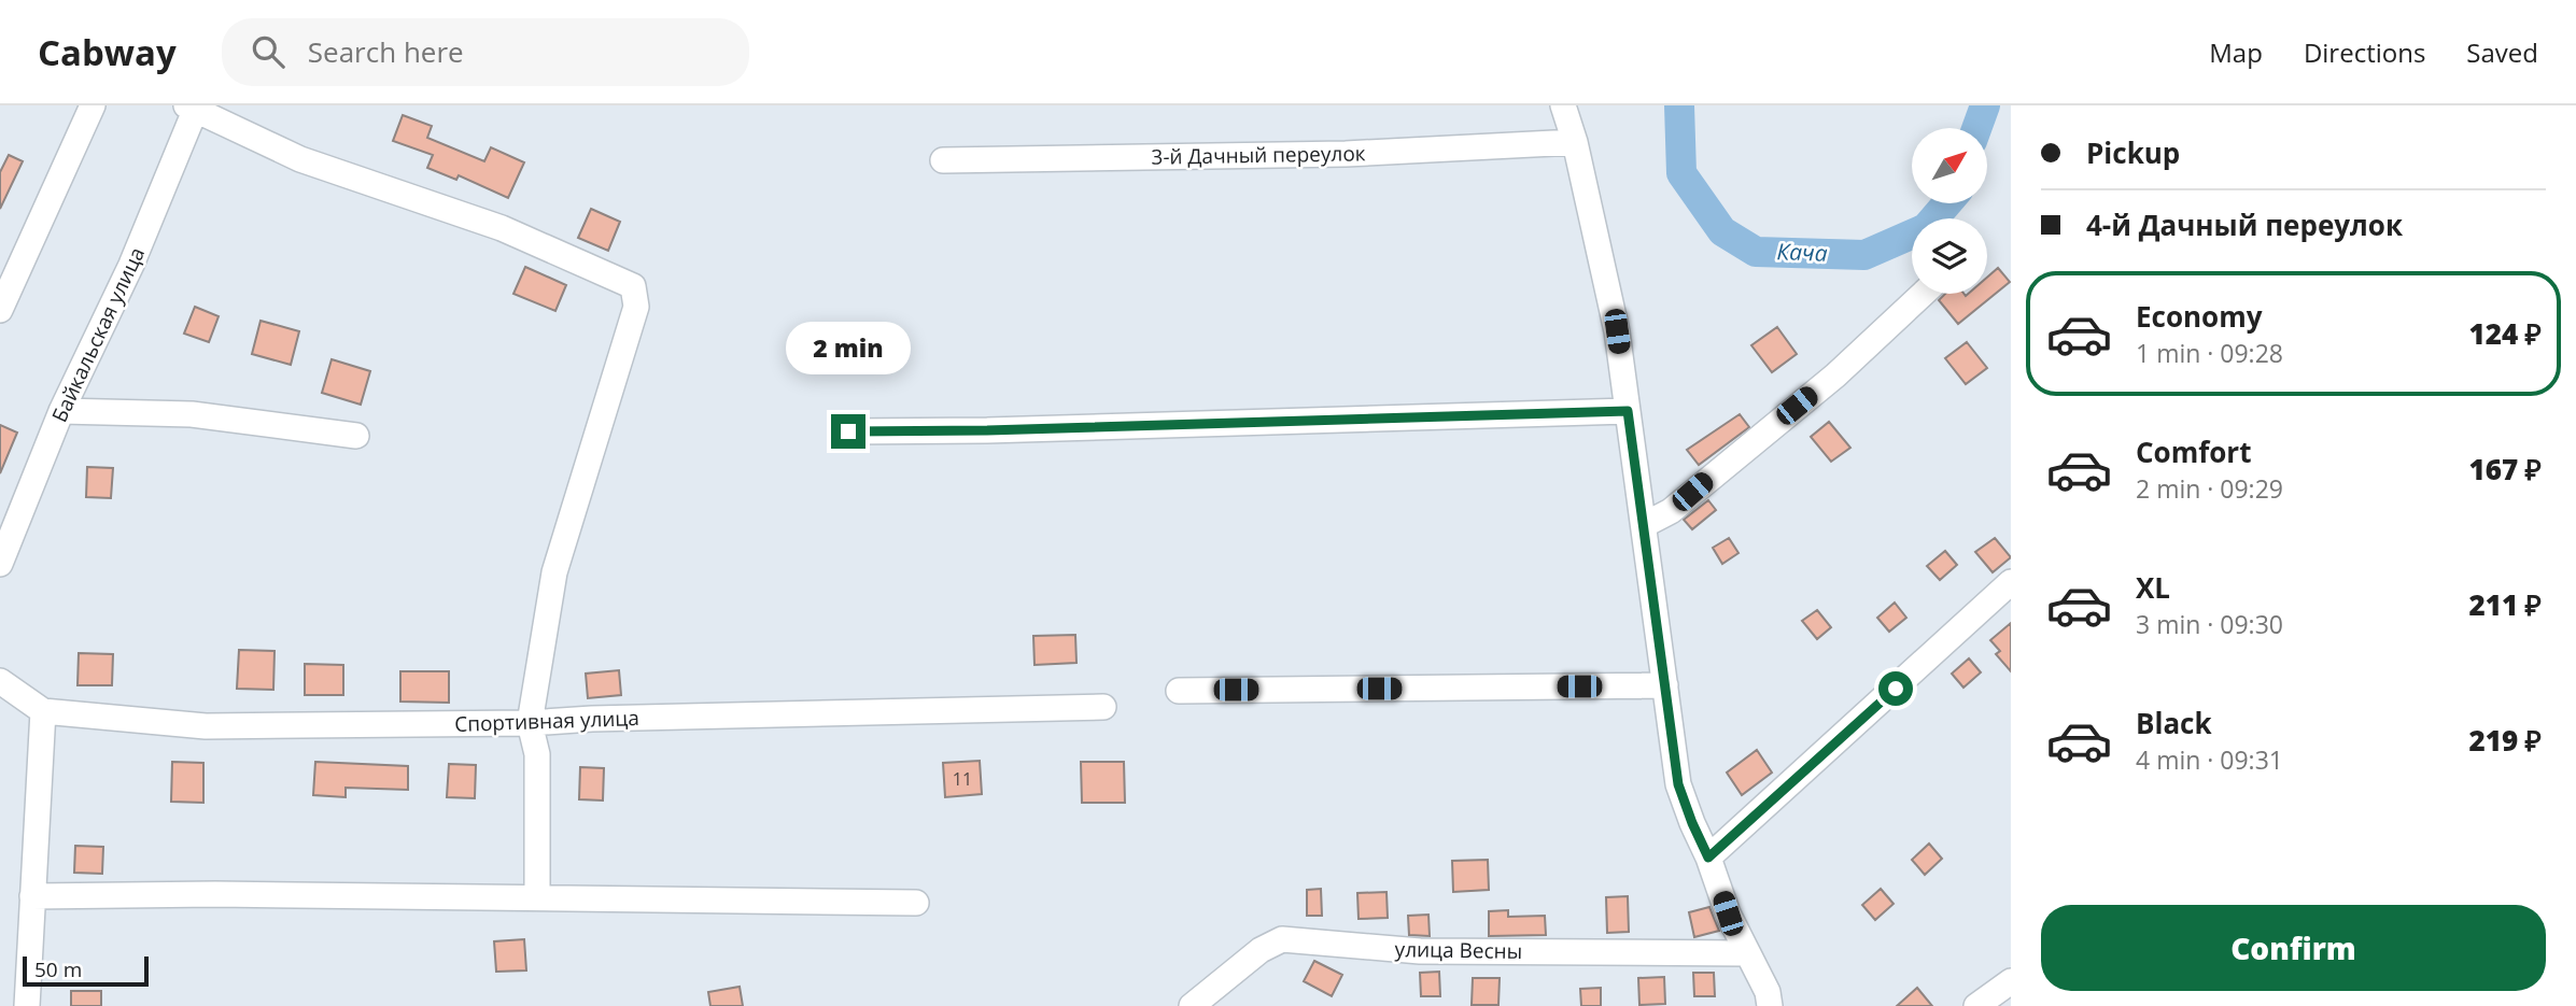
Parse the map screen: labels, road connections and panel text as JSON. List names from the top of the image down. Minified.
{"streets":{"street":["3-й Дачный переулок","Байкальская улица","Спортивная улица","улица Весны"]},"water":["Кача"],"house_numbers":["11"],"scale_bar":"50 m","north":"top right","page":{"header":"Cabway","search":"Search here","nav":["Map","Directions","Saved"],"banner":["Pickup","4-й Дачный переулок"],"list":[{"name":"Economy","note":"1 min · 09:28","value":"124 ₽"},{"name":"Comfort","note":"2 min · 09:29","value":"167 ₽"},{"name":"XL","note":"3 min · 09:30","value":"211 ₽"},{"name":"Black","note":"4 min · 09:31","value":"219 ₽"}],"bubble":"2 min","buttons":"Confirm","scale":"50 m"}}
